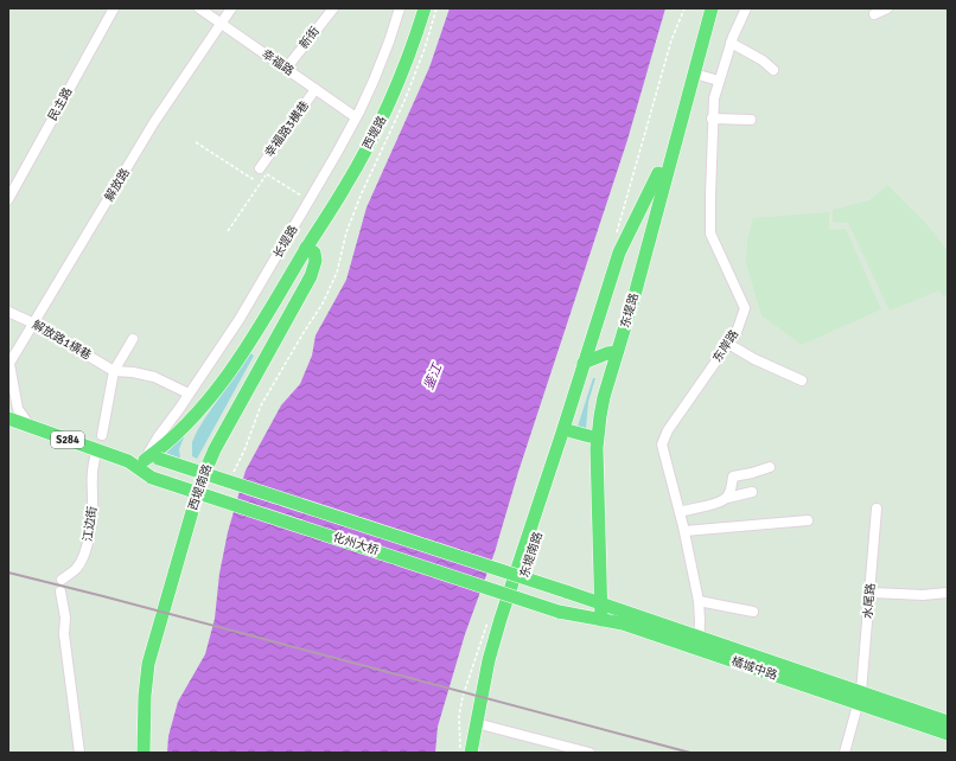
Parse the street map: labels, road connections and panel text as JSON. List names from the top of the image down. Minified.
{"streets":{"main road":["西堤路","东堤路","S284","西堤南路","化州大桥","东堤南路","橘城中路"],"street":["新街","幸福路","民主路","幸福路3横巷","解放路","长堤路","解放路1横巷","东岸路","江边街","水尾路"]},"crossings":[["新街","幸福路"],["幸福路","幸福路3横巷"],["幸福路","解放路"],["幸福路","长堤路"],["西堤路","长堤路"],["西堤路","西堤南路"],["西堤路","化州大桥"],["解放路","解放路1横巷"],["解放路","S284"],["长堤路","化州大桥"],["东堤路","橘城中路"],["东岸路","橘城中路"],["S284","化州大桥"],["化州大桥","橘城中路"],["水尾路","橘城中路"]],"water":["鉴江"]}
